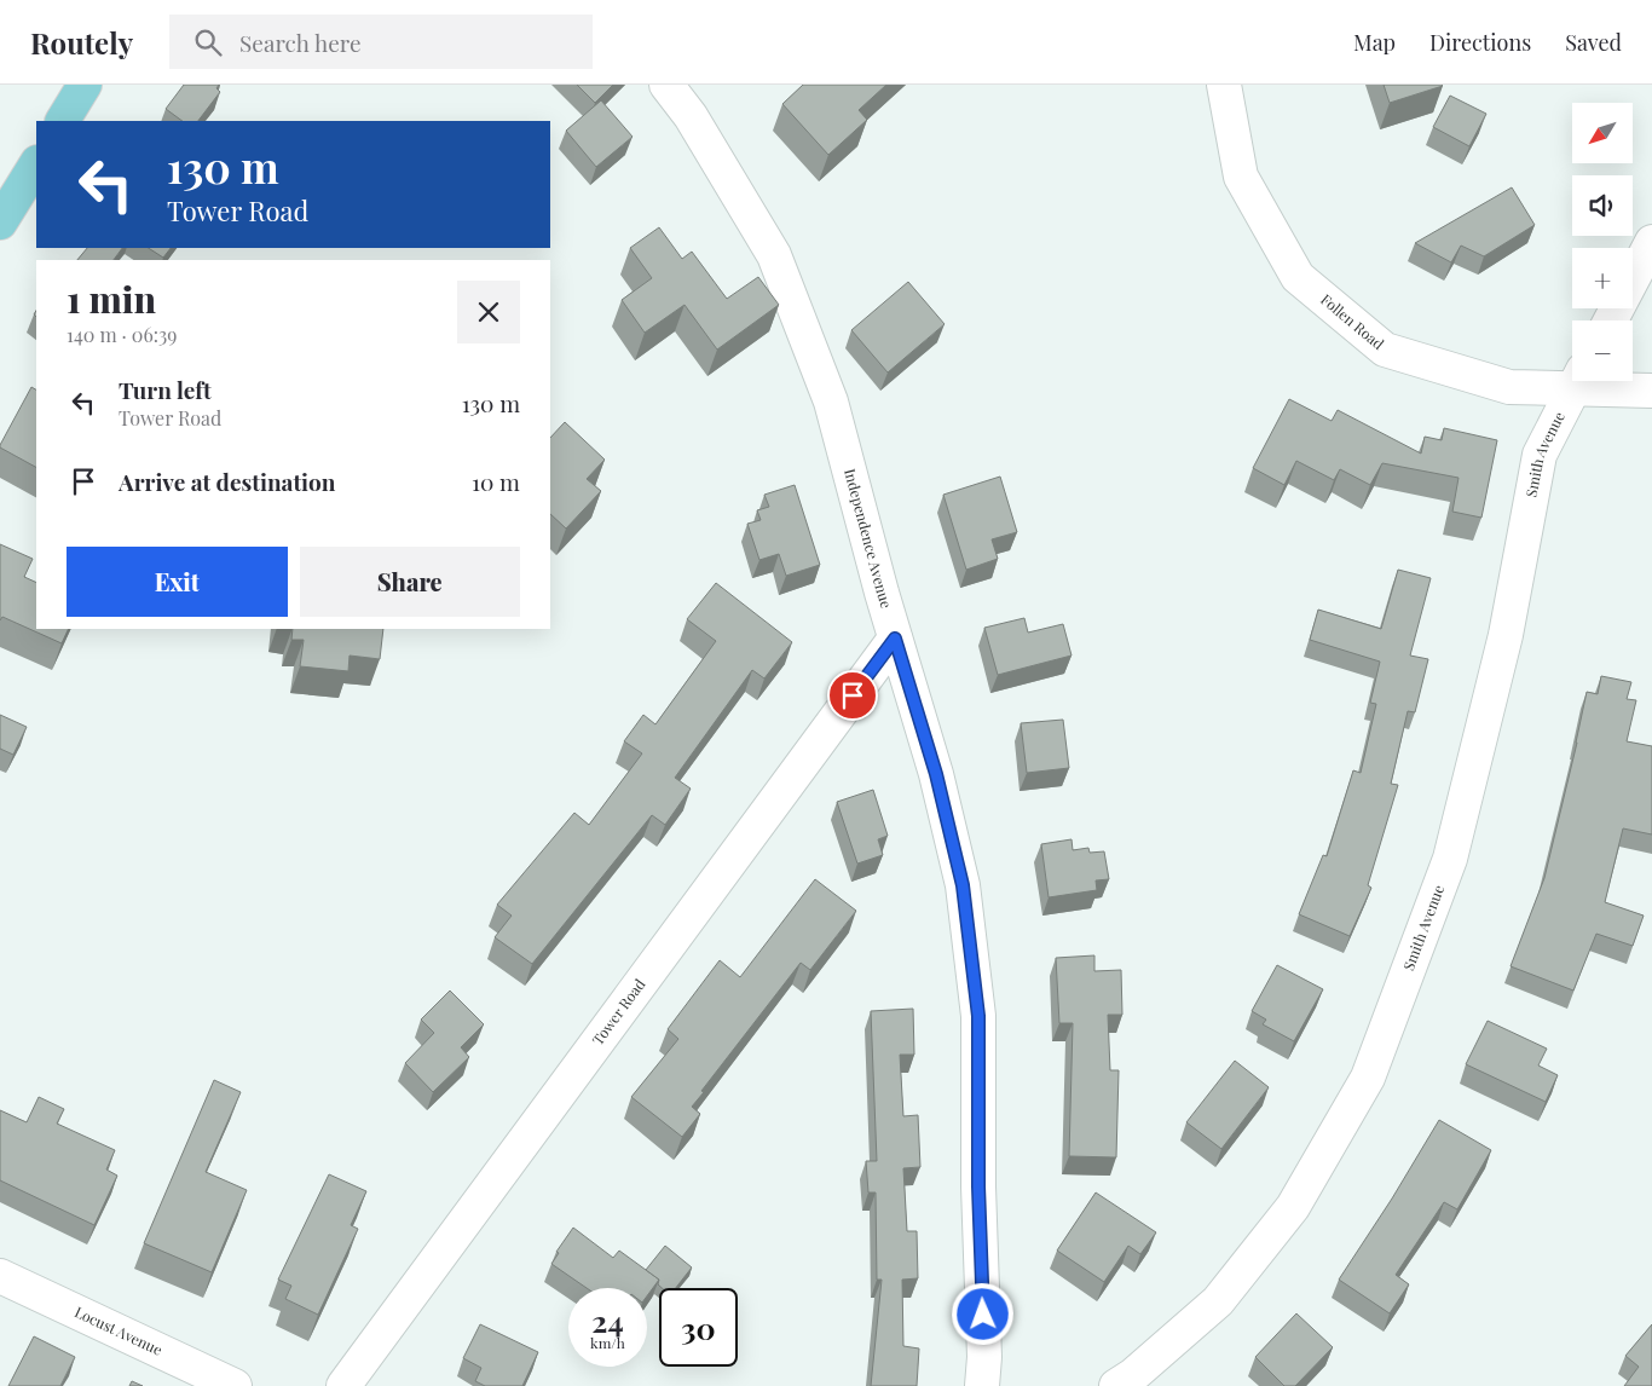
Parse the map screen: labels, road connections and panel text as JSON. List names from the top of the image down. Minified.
{"streets":{"street":["Follen Road","Smith Avenue","Independence Avenue","Tower Road","Locust Avenue"]},"crossings":[["Independence Avenue","Tower Road"]],"north":"bottom left","page":{"header":"Routely","search":"Search here","nav":["Map","Directions","Saved"],"map_buttons":["+","−"],"turn":["130 m","Tower Road"],"heading":["1 min","140 m · 06:39"],"list":[{"name":"Turn left","note":"Tower Road","value":"130 m"},{"name":"Arrive at destination","value":"10 m"}],"buttons":["Exit","Share"],"speed":"24 km/h","limit":"30"}}
